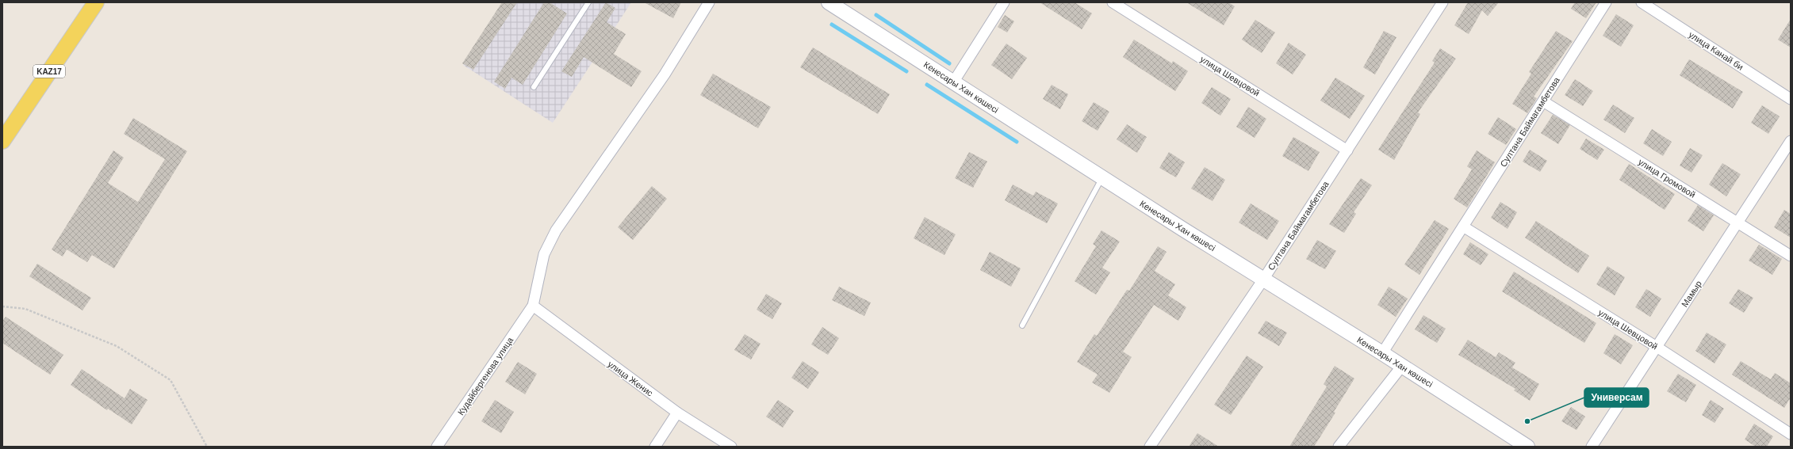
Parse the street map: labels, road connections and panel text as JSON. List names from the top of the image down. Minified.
{"streets":{"main road":["KAZ17","Кенесары Хан көшесі"],"street":["улица Канай би","улица Шевцовой","Султана Баймагамбетова","улица Громовой","Мамыр","Кудайбергенова улица","улица Женис"]},"crossings":[["улица Шевцовой","Султана Баймагамбетова"],["улица Шевцовой","Мамыр"],["Кенесары Хан көшесі","Султана Баймагамбетова"],["Султана Баймагамбетова","улица Громовой"],["улица Громовой","Мамыр"],["Кудайбергенова улица","улица Женис"]],"places":["Универсам"]}
